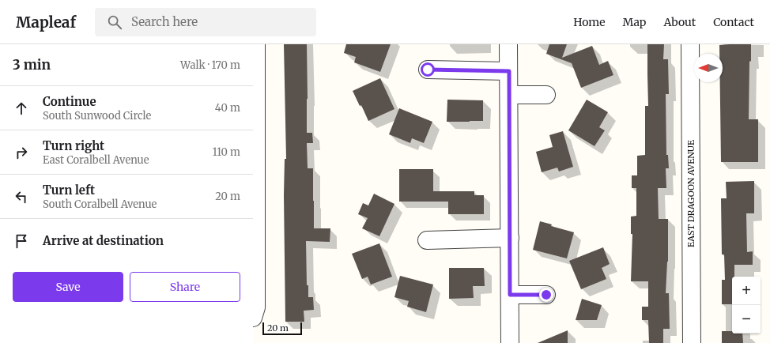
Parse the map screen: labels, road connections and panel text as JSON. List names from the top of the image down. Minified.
{"streets":{"street":["EAST DRAGOON AVENUE"]},"scale_bar":"20 m","north":"left","page":{"header":"Mapleaf","search":"Search here","nav":["Home","Map","About","Contact"],"heading":["3 min","Walk · 170 m"],"list":[["Continue","South Sunwood Circle","40 m"],["Turn right","East Coralbell Avenue","110 m"],["Turn left","South Coralbell Avenue","20 m"],"Arrive at destination"],"buttons":["Save","Share"],"map_buttons":["+","−"],"scale":"20 m"}}
